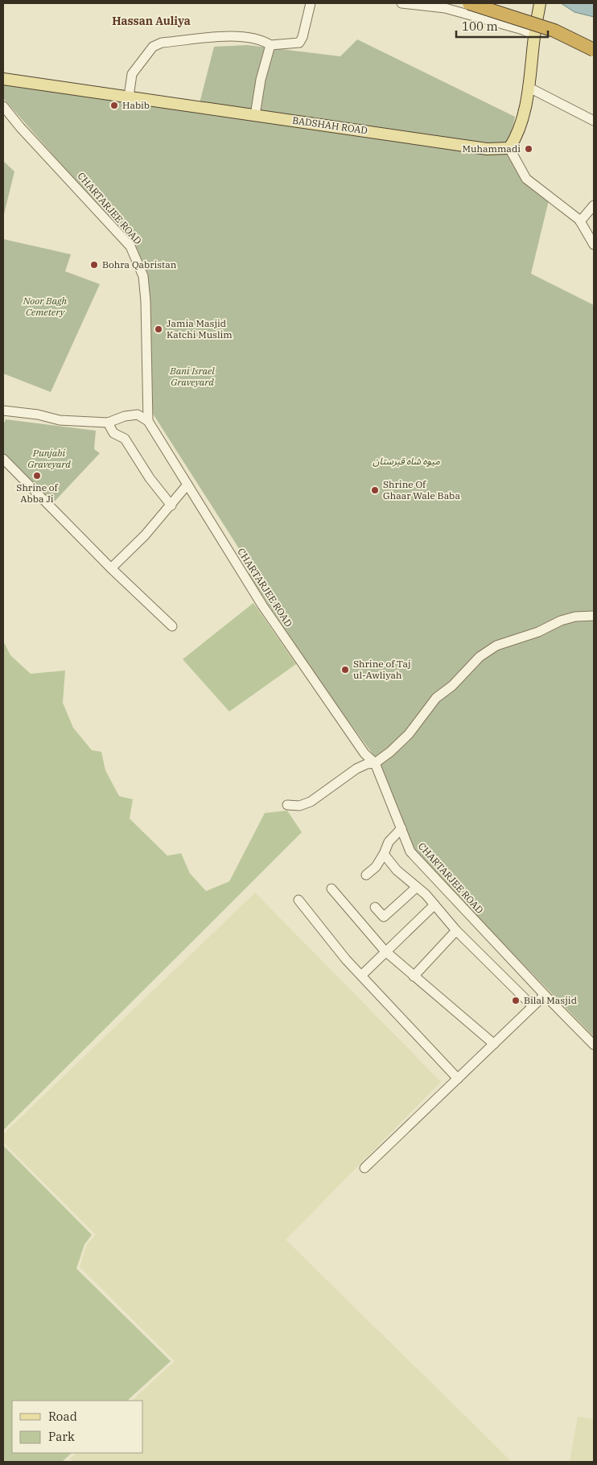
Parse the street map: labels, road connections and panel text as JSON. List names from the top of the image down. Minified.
{"streets":{"main road":["BADSHAH ROAD"],"street":["CHARTARJEE ROAD"]},"districts":["Hassan Auliya"],"parks":["Noor Bagh Cemetery","Bani Israel Graveyard","Punjabi Graveyard","میوہ شاہ قبرستان"],"places":["Habib","Muhammadi","Bohra Qabristan","Jamia Masjid Katchi Muslim","Shrine of Abba Ji","Shrine Of Ghaar Wale Baba","Shrine of Taj ul-Awliyah","Bilal Masjid"],"legend":["Road","Park"],"scale_bar":"100 m"}
